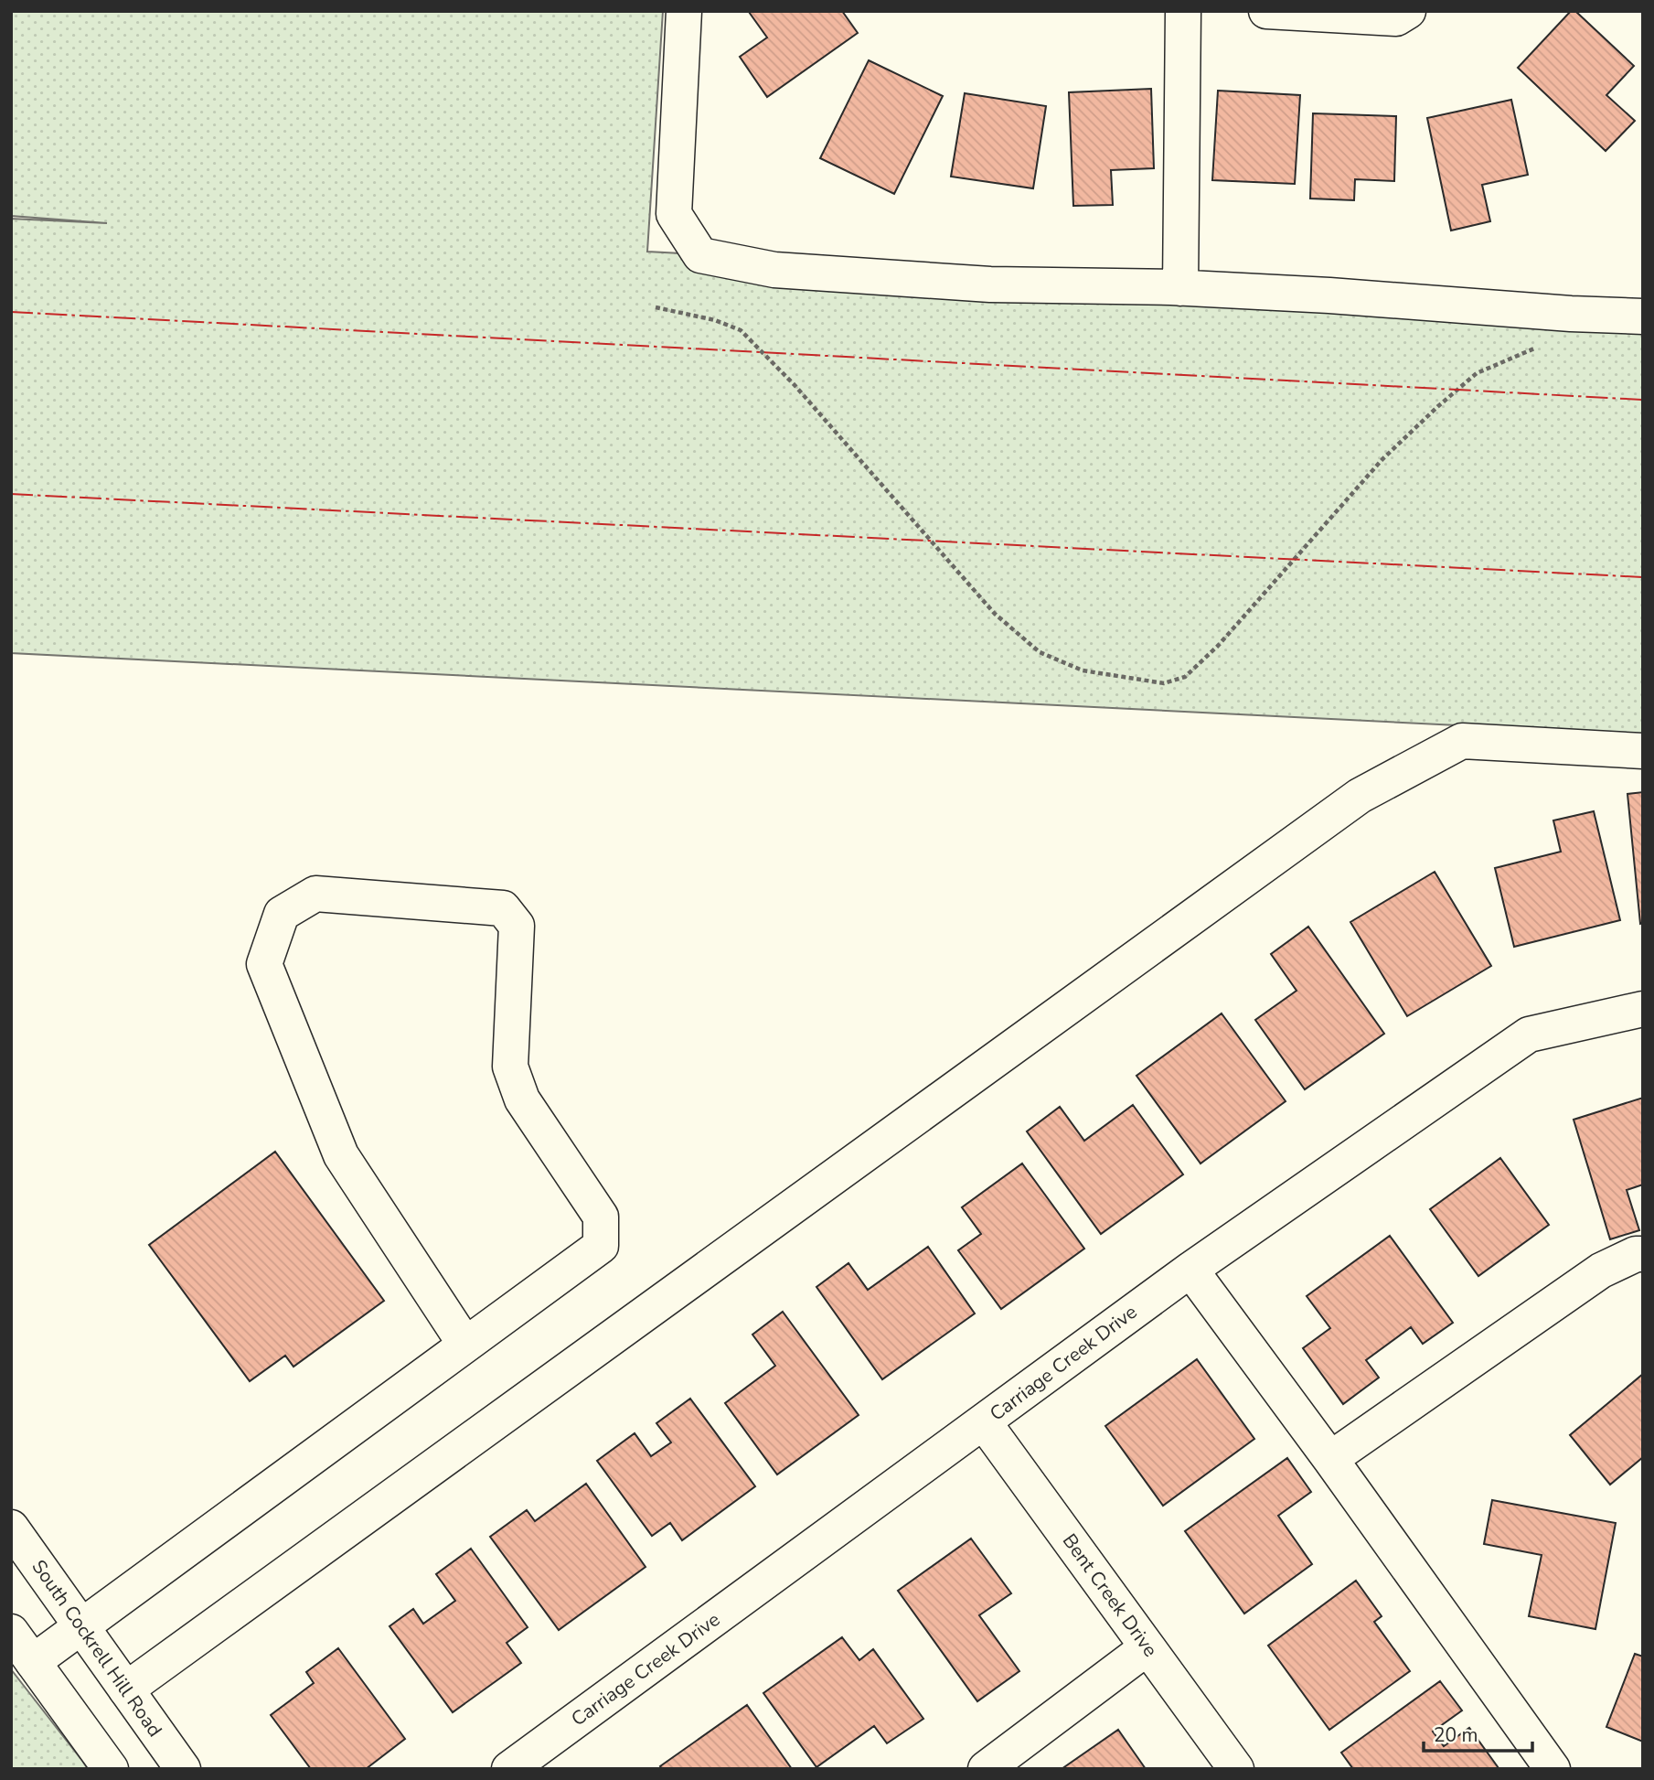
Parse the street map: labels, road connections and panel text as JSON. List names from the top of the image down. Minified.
{"streets":{"street":["Carriage Creek Drive","Bent Creek Drive","South Cockrell Hill Road"]},"crossings":[["Carriage Creek Drive","Bent Creek Drive"]],"scale_bar":"20 m"}
